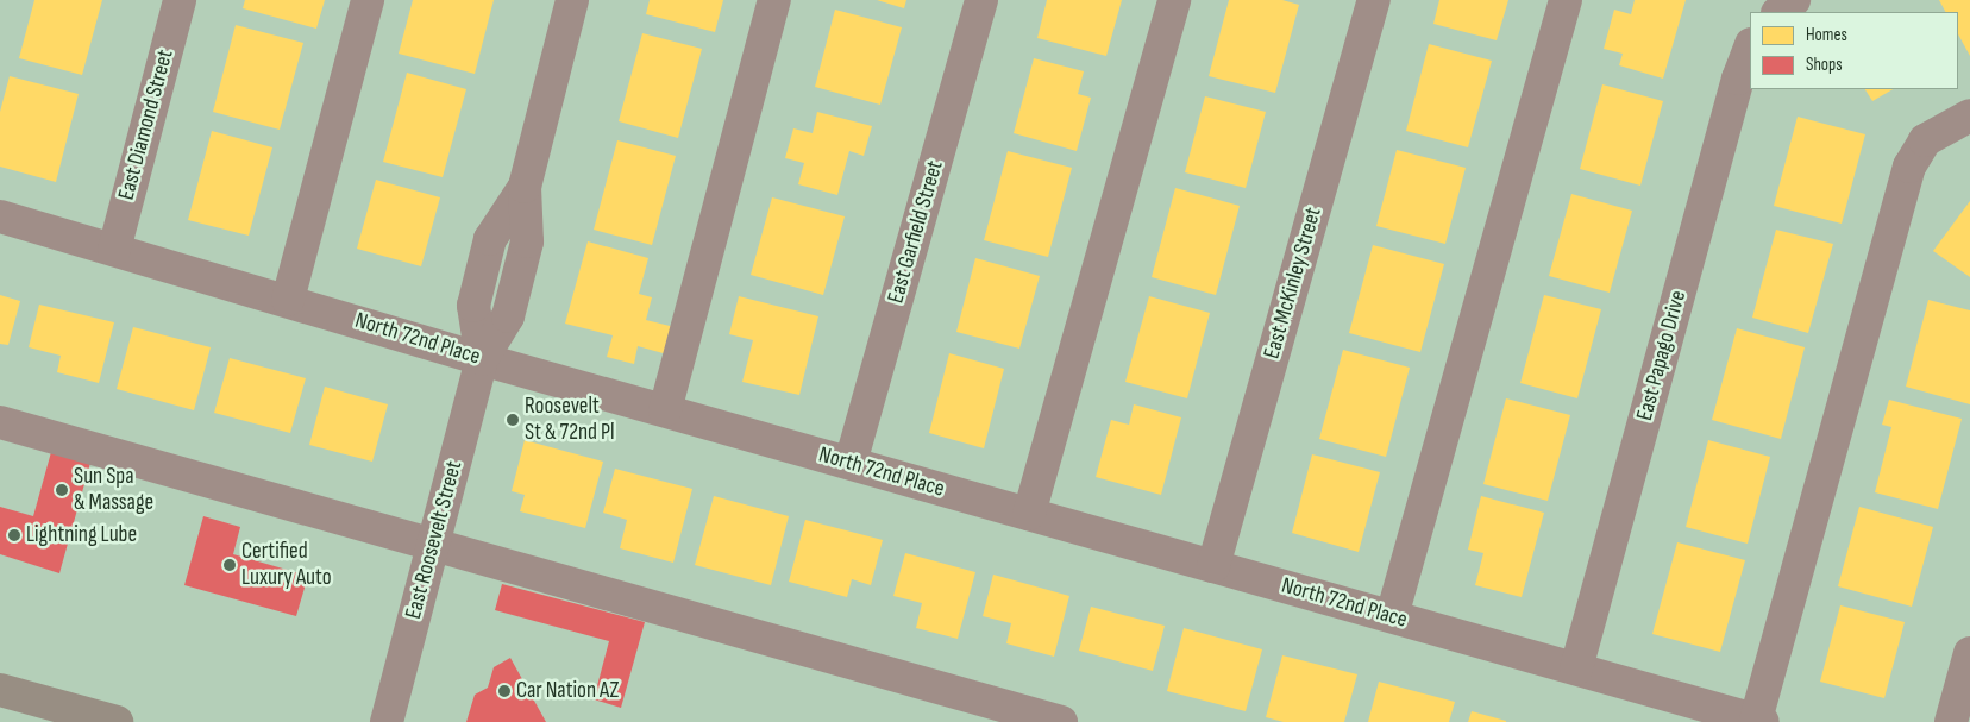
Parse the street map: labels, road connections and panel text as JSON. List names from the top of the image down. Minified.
{"streets":{"street":["East Diamond Street","East Garfield Street","East McKinley Street","North 72nd Place","East Papago Drive","East Roosevelt Street"]},"crossings":[["East Diamond Street","North 72nd Place"],["East Garfield Street","North 72nd Place"],["East McKinley Street","North 72nd Place"],["North 72nd Place","East Papago Drive"],["North 72nd Place","East Roosevelt Street"]],"places":["Roosevelt St & 72nd Pl","Sun Spa & Massage","Lightning Lube","Certified Luxury Auto","Car Nation AZ"],"legend":["Homes","Shops"]}
